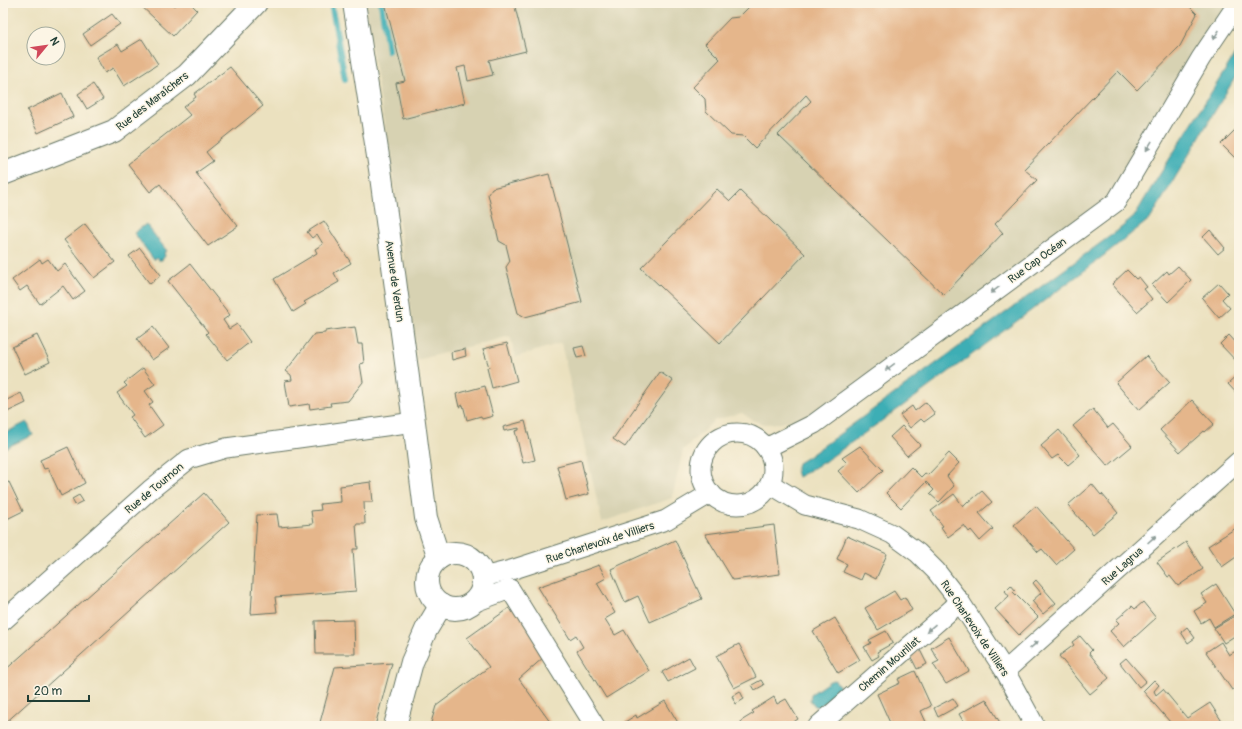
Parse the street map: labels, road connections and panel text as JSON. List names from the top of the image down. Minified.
{"streets":{"street":["Rue des Maraîchers","Rue Cap Océan","Avenue de Verdun","Rue de Tournon","Rue Charlevoix de Villiers","Rue Lagrua","Chemin Mourillat"]},"crossings":[["Rue Cap Océan","Rue Charlevoix de Villiers"],["Avenue de Verdun","Rue de Tournon"],["Avenue de Verdun","Rue Charlevoix de Villiers"],["Rue Charlevoix de Villiers","Rue Lagrua"],["Rue Charlevoix de Villiers","Chemin Mourillat"]],"one_way":["Rue Cap Océan","Rue Lagrua","Chemin Mourillat"],"scale_bar":"20 m","north":"top right"}
